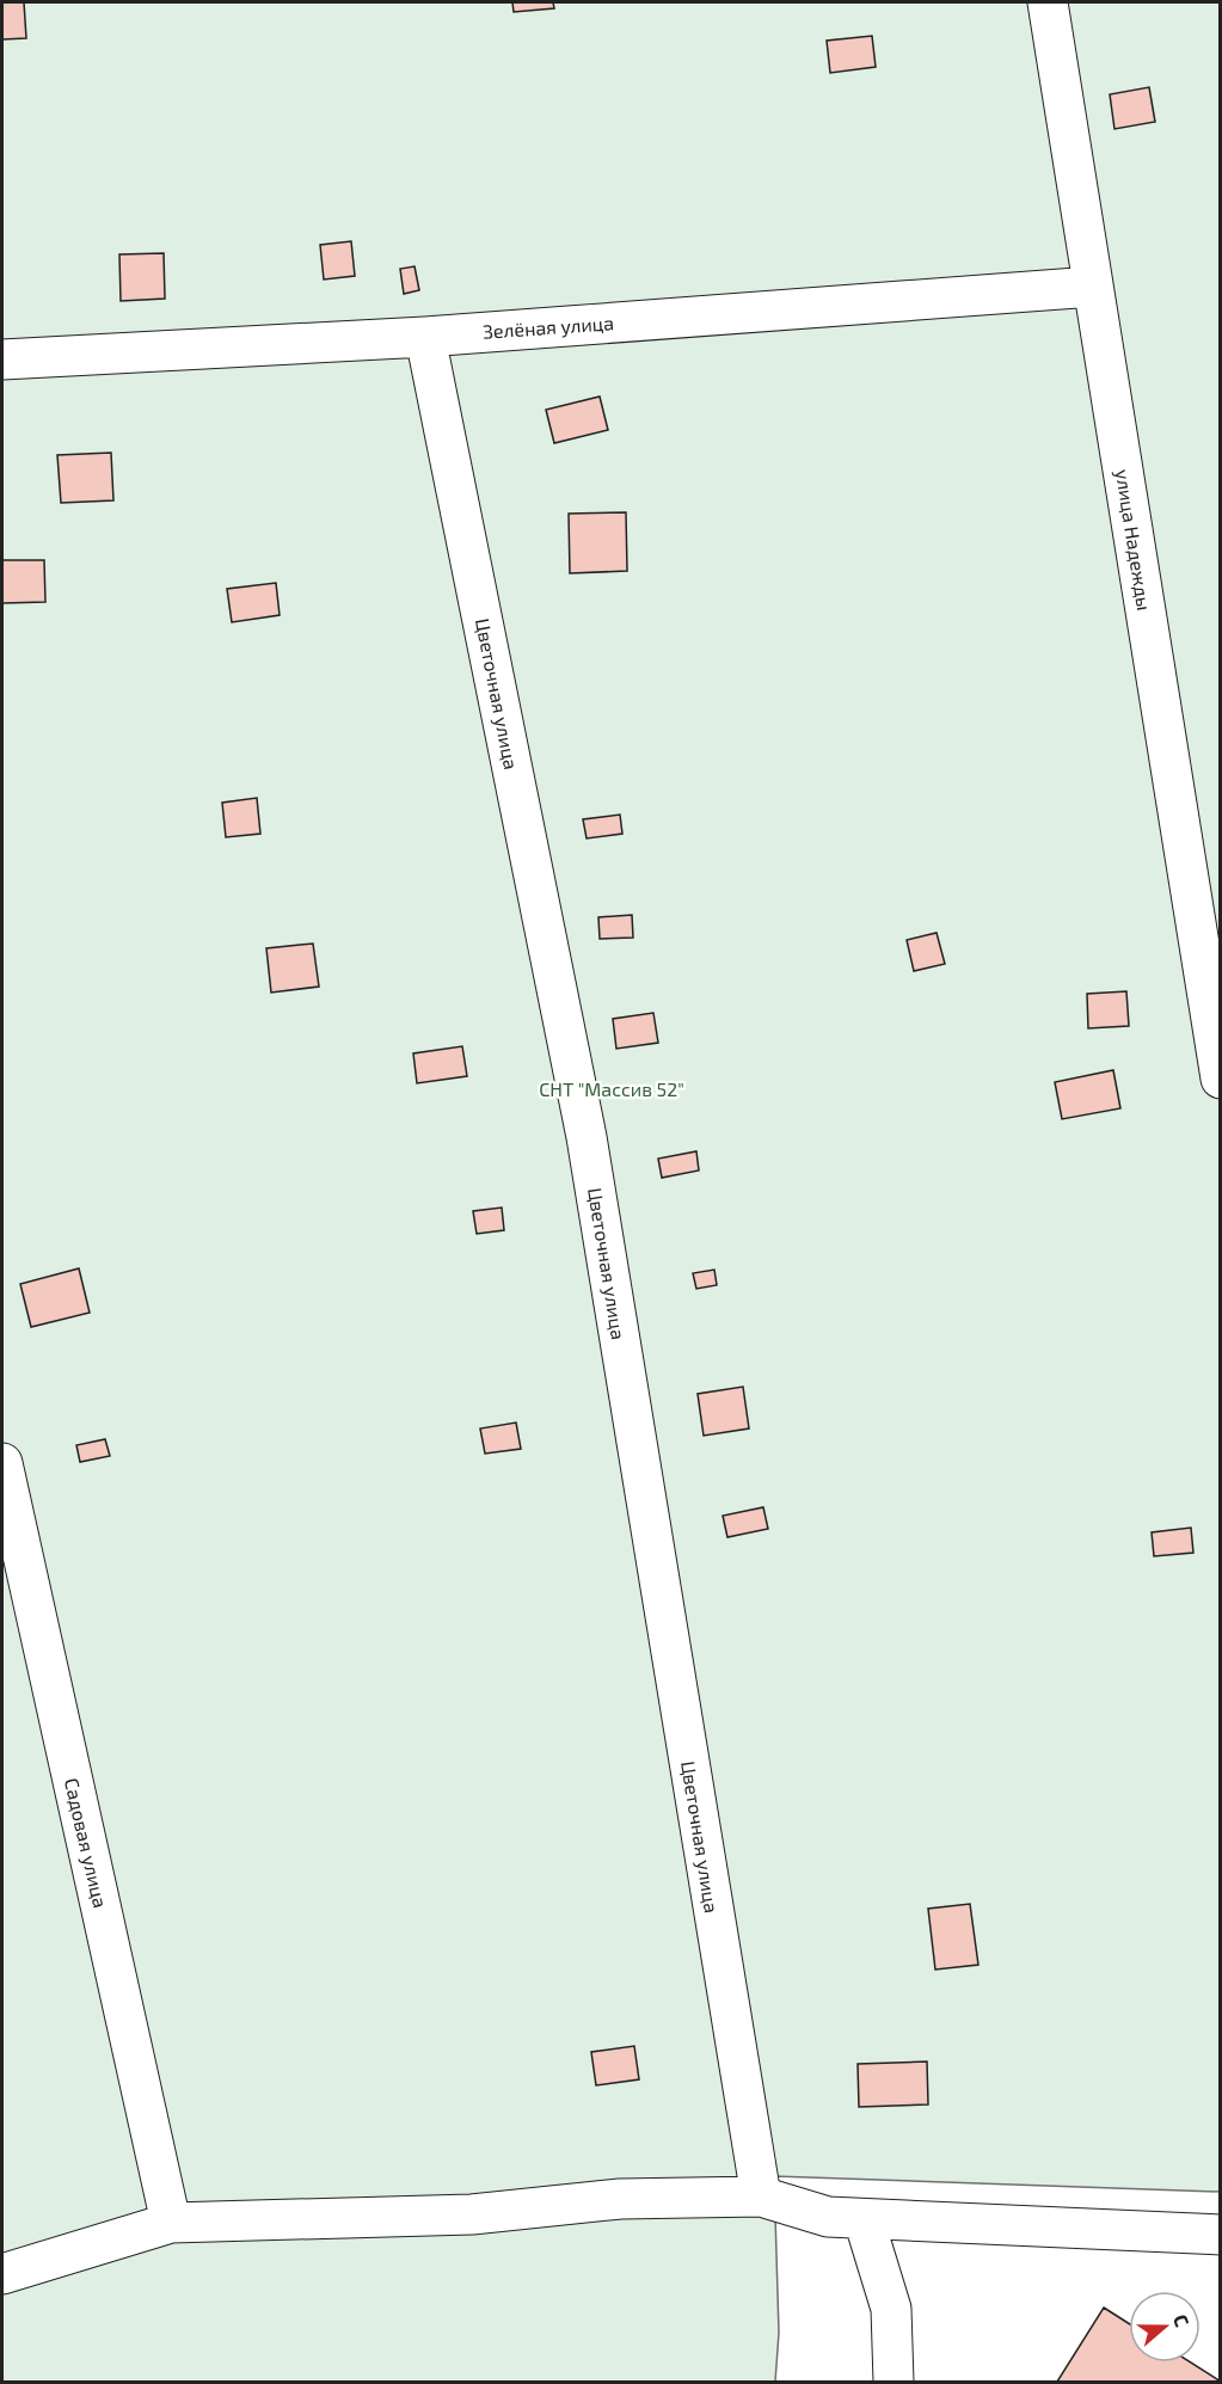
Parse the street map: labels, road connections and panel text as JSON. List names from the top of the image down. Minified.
{"streets":{"lane":["Зелёная улица","улица Надежды","Цветочная улица","Садовая улица"]},"crossings":[["Зелёная улица","улица Надежды"],["Зелёная улица","Цветочная улица"]],"parks":["СНТ \"Массив 52\""],"north":"right"}
